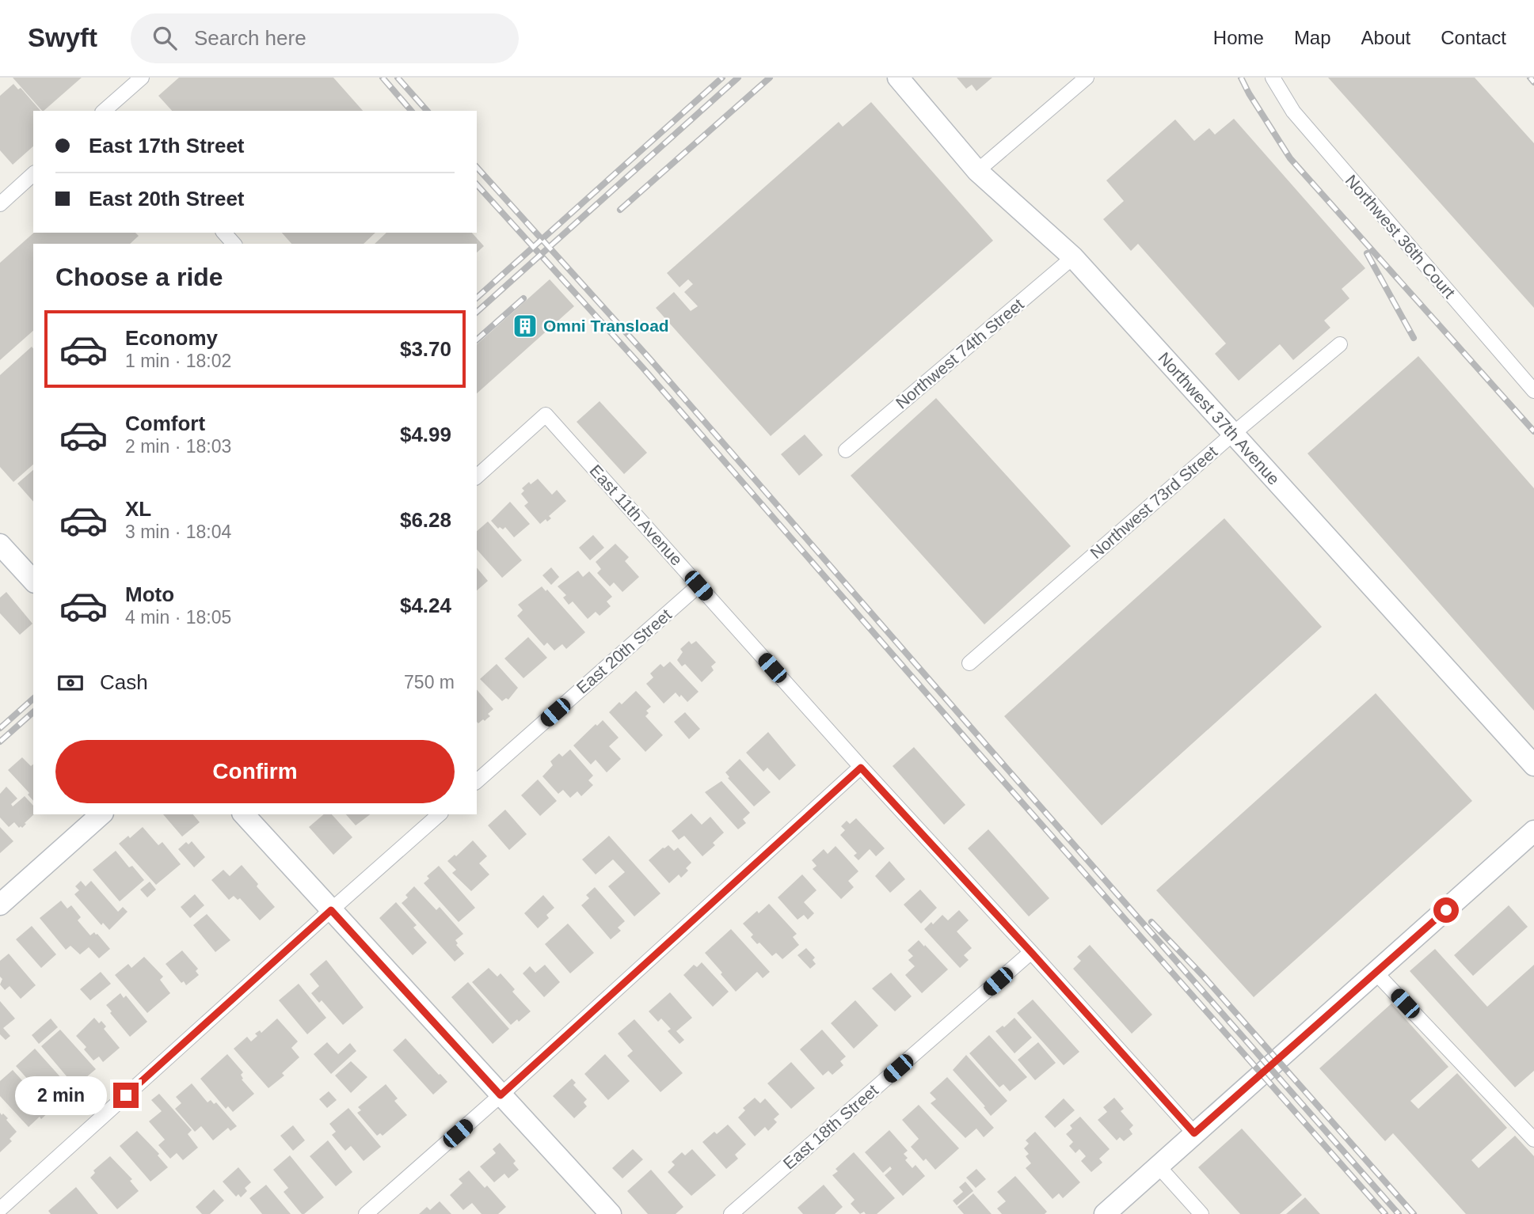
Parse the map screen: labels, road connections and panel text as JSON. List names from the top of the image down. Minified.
{"streets":{"street":["Northwest 36th Court","Northwest 74th Street","Northwest 37th Avenue","Northwest 73rd Street","East 11th Avenue","East 20th Street","East 18th Street"]},"crossings":[["Northwest 74th Street","Northwest 37th Avenue"],["Northwest 37th Avenue","Northwest 73rd Street"],["East 11th Avenue","East 20th Street"],["East 11th Avenue","East 18th Street"]],"places":{"building":["Omni Transload"]},"page":{"header":"Swyft","search":"Search here","nav":["Home","Map","About","Contact"],"banner":["East 17th Street","East 20th Street"],"heading":"Choose a ride","list":[{"name":"Economy","note":"1 min · 18:02","value":"$3.70"},{"name":"Comfort","note":"2 min · 18:03","value":"$4.99"},{"name":"XL","note":"3 min · 18:04","value":"$6.28"},{"name":"Moto","note":"4 min · 18:05","value":"$4.24"}],"pay":["Cash","750 m"],"buttons":"Confirm","bubble":"2 min"}}
